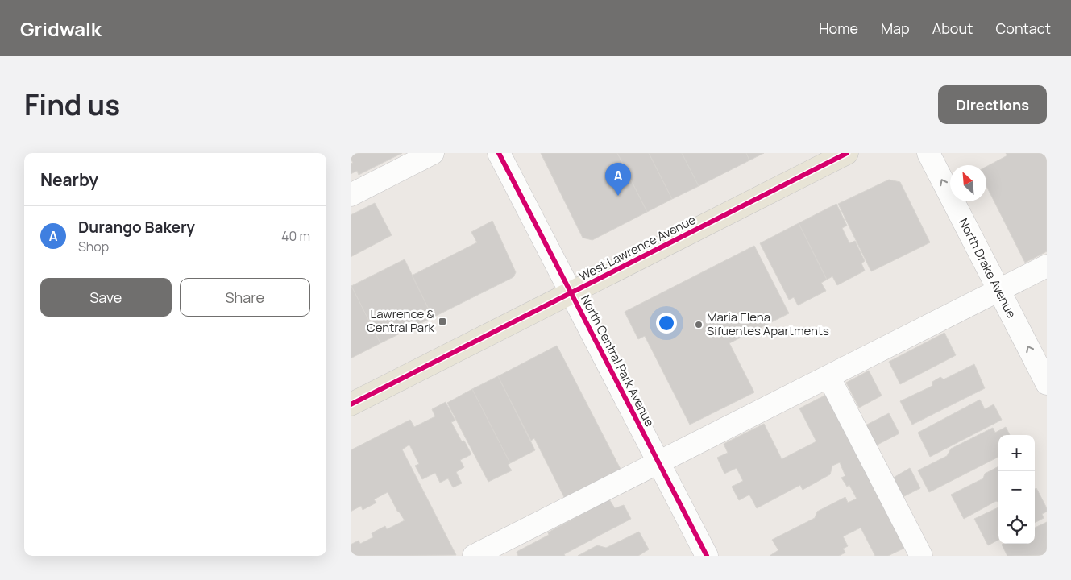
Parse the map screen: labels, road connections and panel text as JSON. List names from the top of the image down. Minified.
{"streets":{"main road":["West Lawrence Avenue"],"street":["North Drake Avenue","North Central Park Avenue"]},"crossings":[["West Lawrence Avenue","North Central Park Avenue"]],"places":{"transit":["Lawrence & Central Park"],"other":["Maria Elena Sifuentes Apartments"]},"north":"top left","page":{"header":"Gridwalk","nav":["Home","Map","About","Contact"],"title":"Find us","buttons":["Directions",["Save","Share"]],"heading":"Nearby","pins":"A","list":[{"mark":"A","name":"Durango Bakery","note":"Shop","value":"40 m"}],"map_buttons":["+","−"]}}
